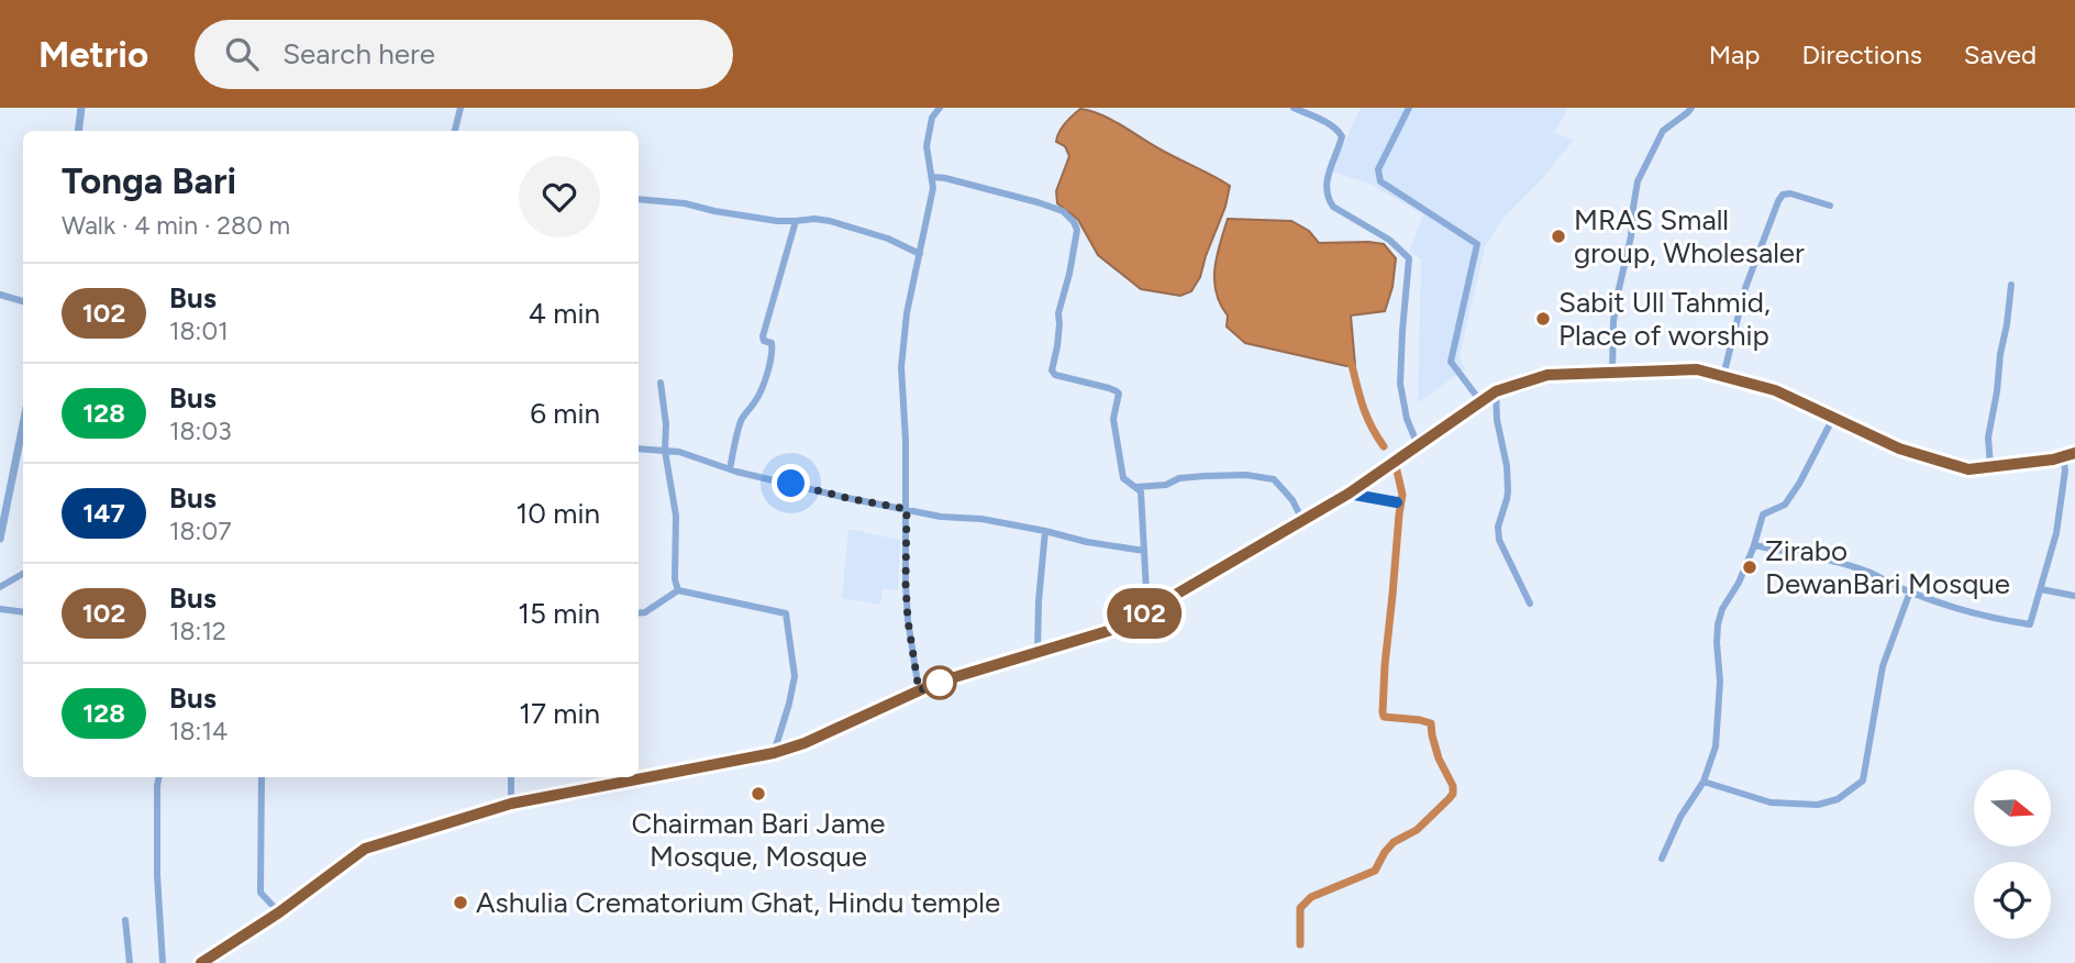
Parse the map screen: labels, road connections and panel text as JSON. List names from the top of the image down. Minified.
{"places":["MRAS Small group, Wholesaler","Sabit Ull Tahmid, Place of worship","Zirabo DewanBari Mosque","Chairman Bari Jame Mosque, Mosque","Ashulia Crematorium Ghat, Hindu temple"],"lines":["bus line 102"],"north":"right","page":{"header":"Metrio","search":"Search here","nav":["Map","Directions","Saved"],"on_map":"102","heading":["Tonga Bari","Walk · 4 min · 280 m"],"list":[{"mark":"102","name":"Bus","note":"18:01","value":"4 min"},{"mark":"128","name":"Bus","note":"18:03","value":"6 min"},{"mark":"147","name":"Bus","note":"18:07","value":"10 min"},{"mark":"102","name":"Bus","note":"18:12","value":"15 min"},{"mark":"128","name":"Bus","note":"18:14","value":"17 min"}]}}
